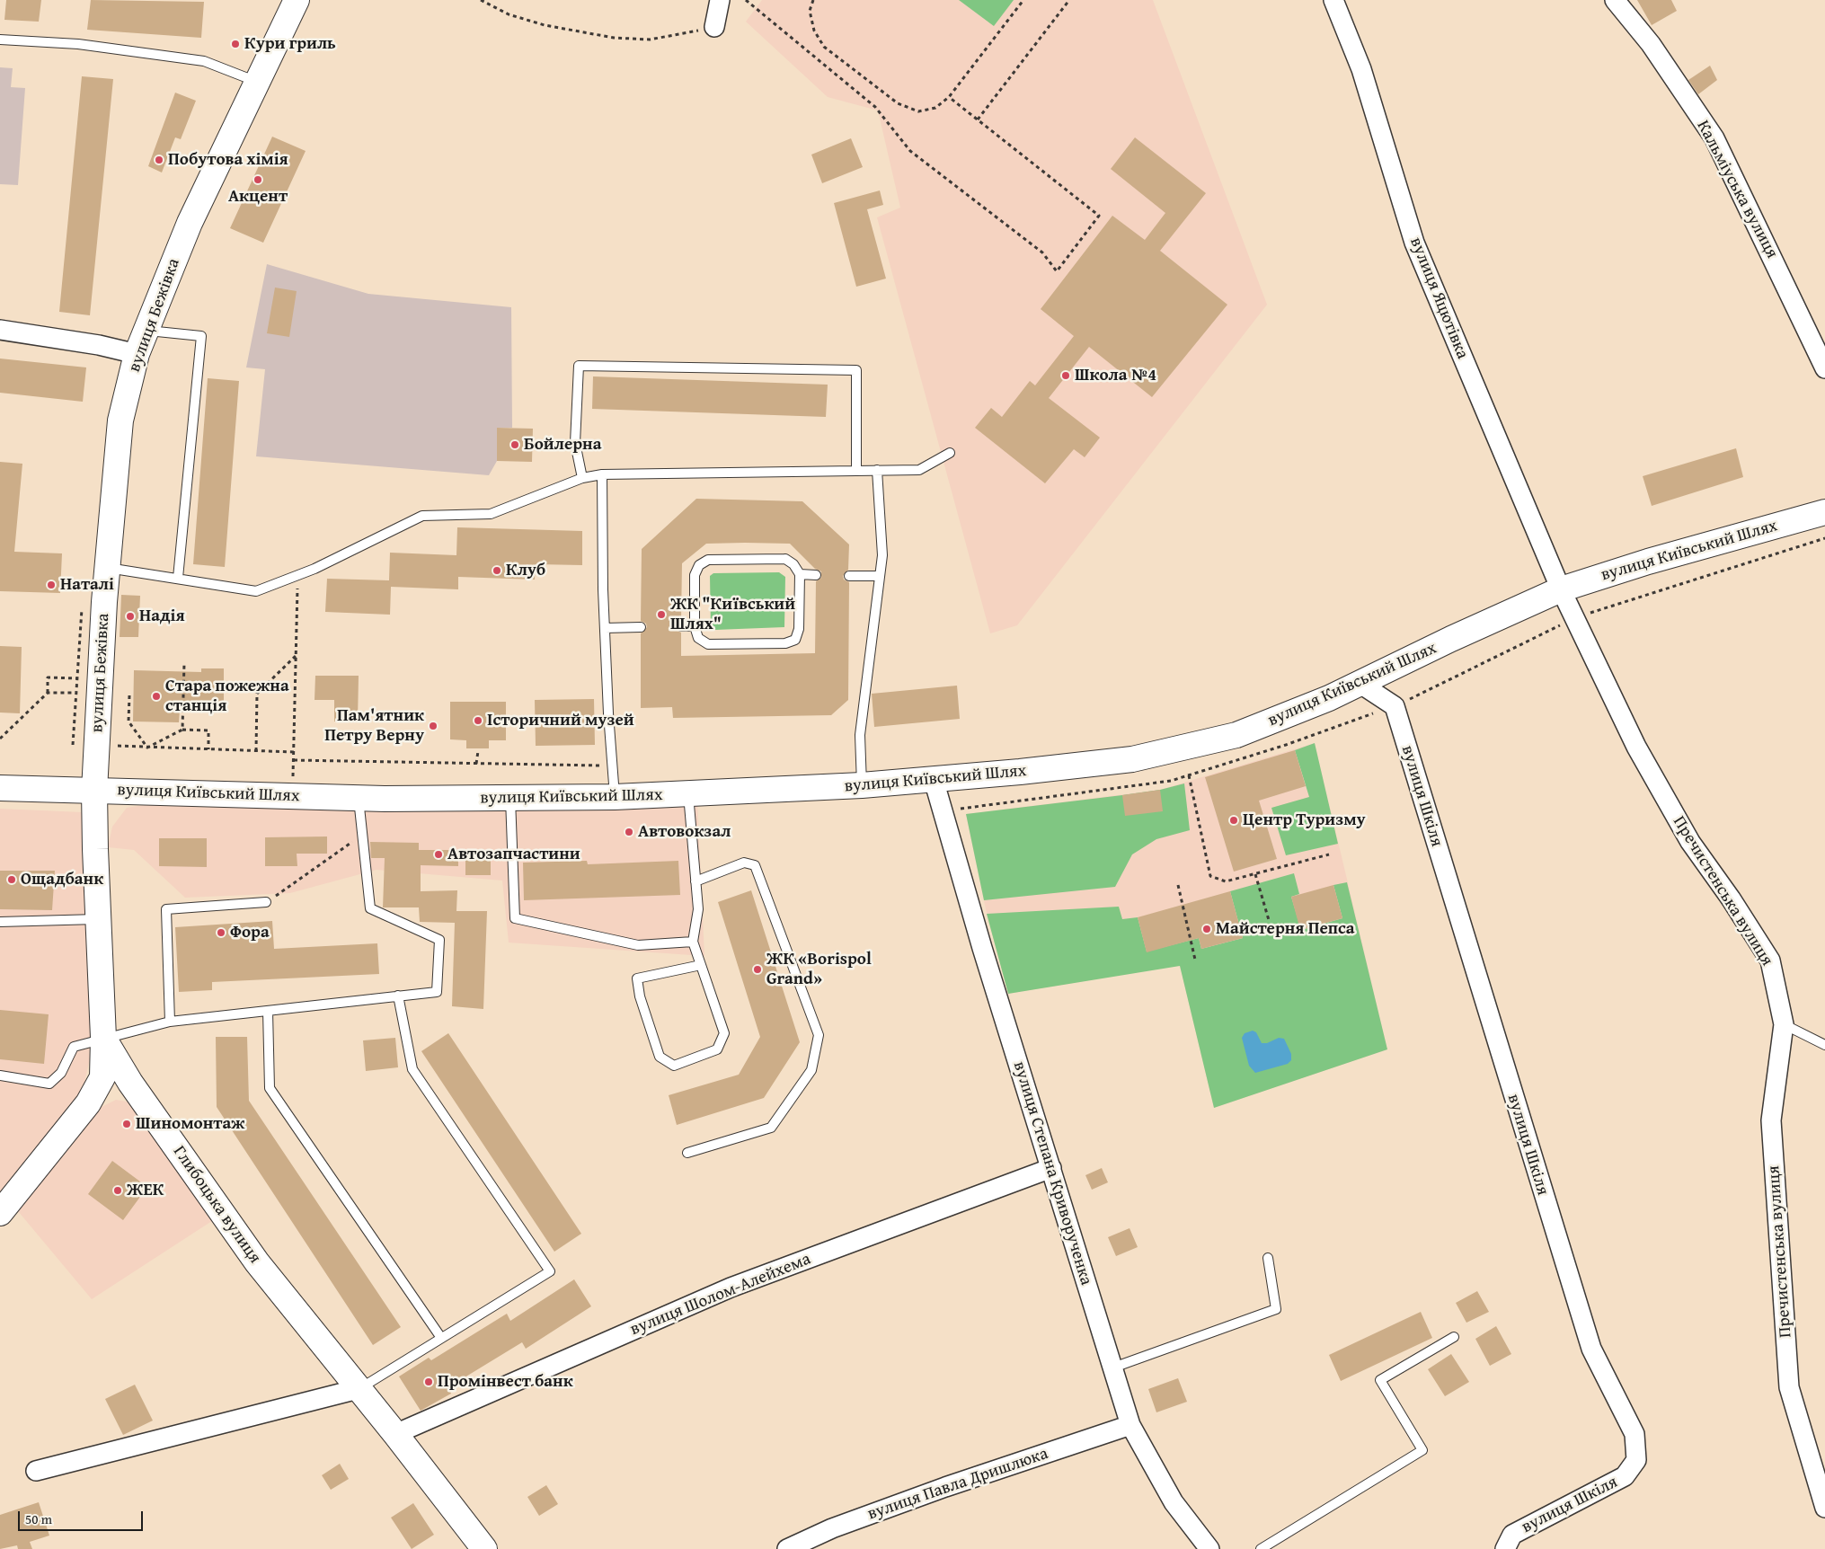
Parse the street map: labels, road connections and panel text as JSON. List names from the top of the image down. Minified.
{"streets":{"main road":["вулиця Бежівка","вулиця Київський Шлях","Глибоцька вулиця"],"street":["Кальміуська вулиця","вулиця Яцютівка","вулиця Шкіля","Пречистенська вулиця","вулиця Степана Криворученка","вулиця Шолом-Алейхема","вулиця Павла Дришлюка"]},"crossings":[["вулиця Яцютівка","вулиця Київський Шлях"],["вулиця Яцютівка","Пречистенська вулиця"],["вулиця Бежівка","вулиця Київський Шлях"],["вулиця Бежівка","Глибоцька вулиця"],["вулиця Київський Шлях","вулиця Шкіля"],["вулиця Київський Шлях","Пречистенська вулиця"],["вулиця Київський Шлях","вулиця Степана Криворученка"],["вулиця Київський Шлях","Глибоцька вулиця"],["вулиця Степана Криворученка","вулиця Шолом-Алейхема"],["вулиця Степана Криворученка","вулиця Павла Дришлюка"],["Глибоцька вулиця","вулиця Шолом-Алейхема"]],"places":["Кури гриль","Побутова хімія","Акцент","Школа №4","Бойлерна","Клуб","Наталі","ЖК \"Київський Шлях\"","Надія","Стара пожежна станція","Історичний музей","Пам'ятник Петру Верну","Центр Туризму","Автовокзал","Автозапчастини","Ощадбанк","Майстерня Пепса","Фора","ЖК «Borispol Grand»","Шиномонтаж","ЖЕК","Промінвест банк"],"scale_bar":"50 m"}
